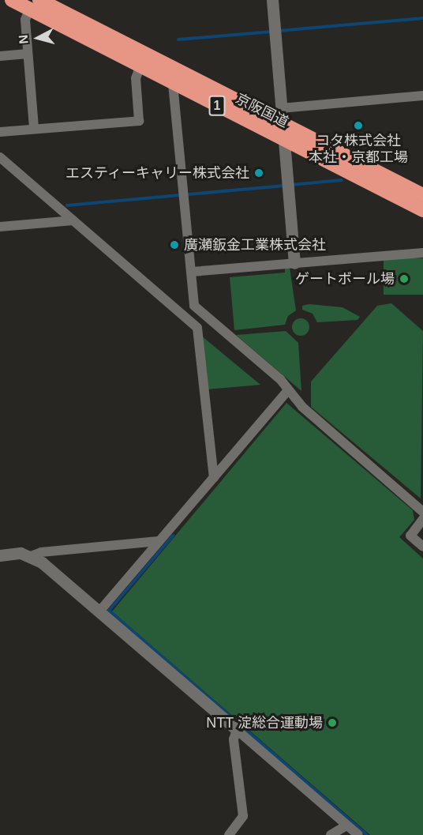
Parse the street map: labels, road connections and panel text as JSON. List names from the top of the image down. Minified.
{"streets":{"highway":["1","京阪国道"]},"places":["コタ株式会社 本社・京都工場","エスティーキャリー株式会社","廣瀬鈑金工業株式会社","ゲートボール場","NTT 淀総合運動場"],"north":"left"}
